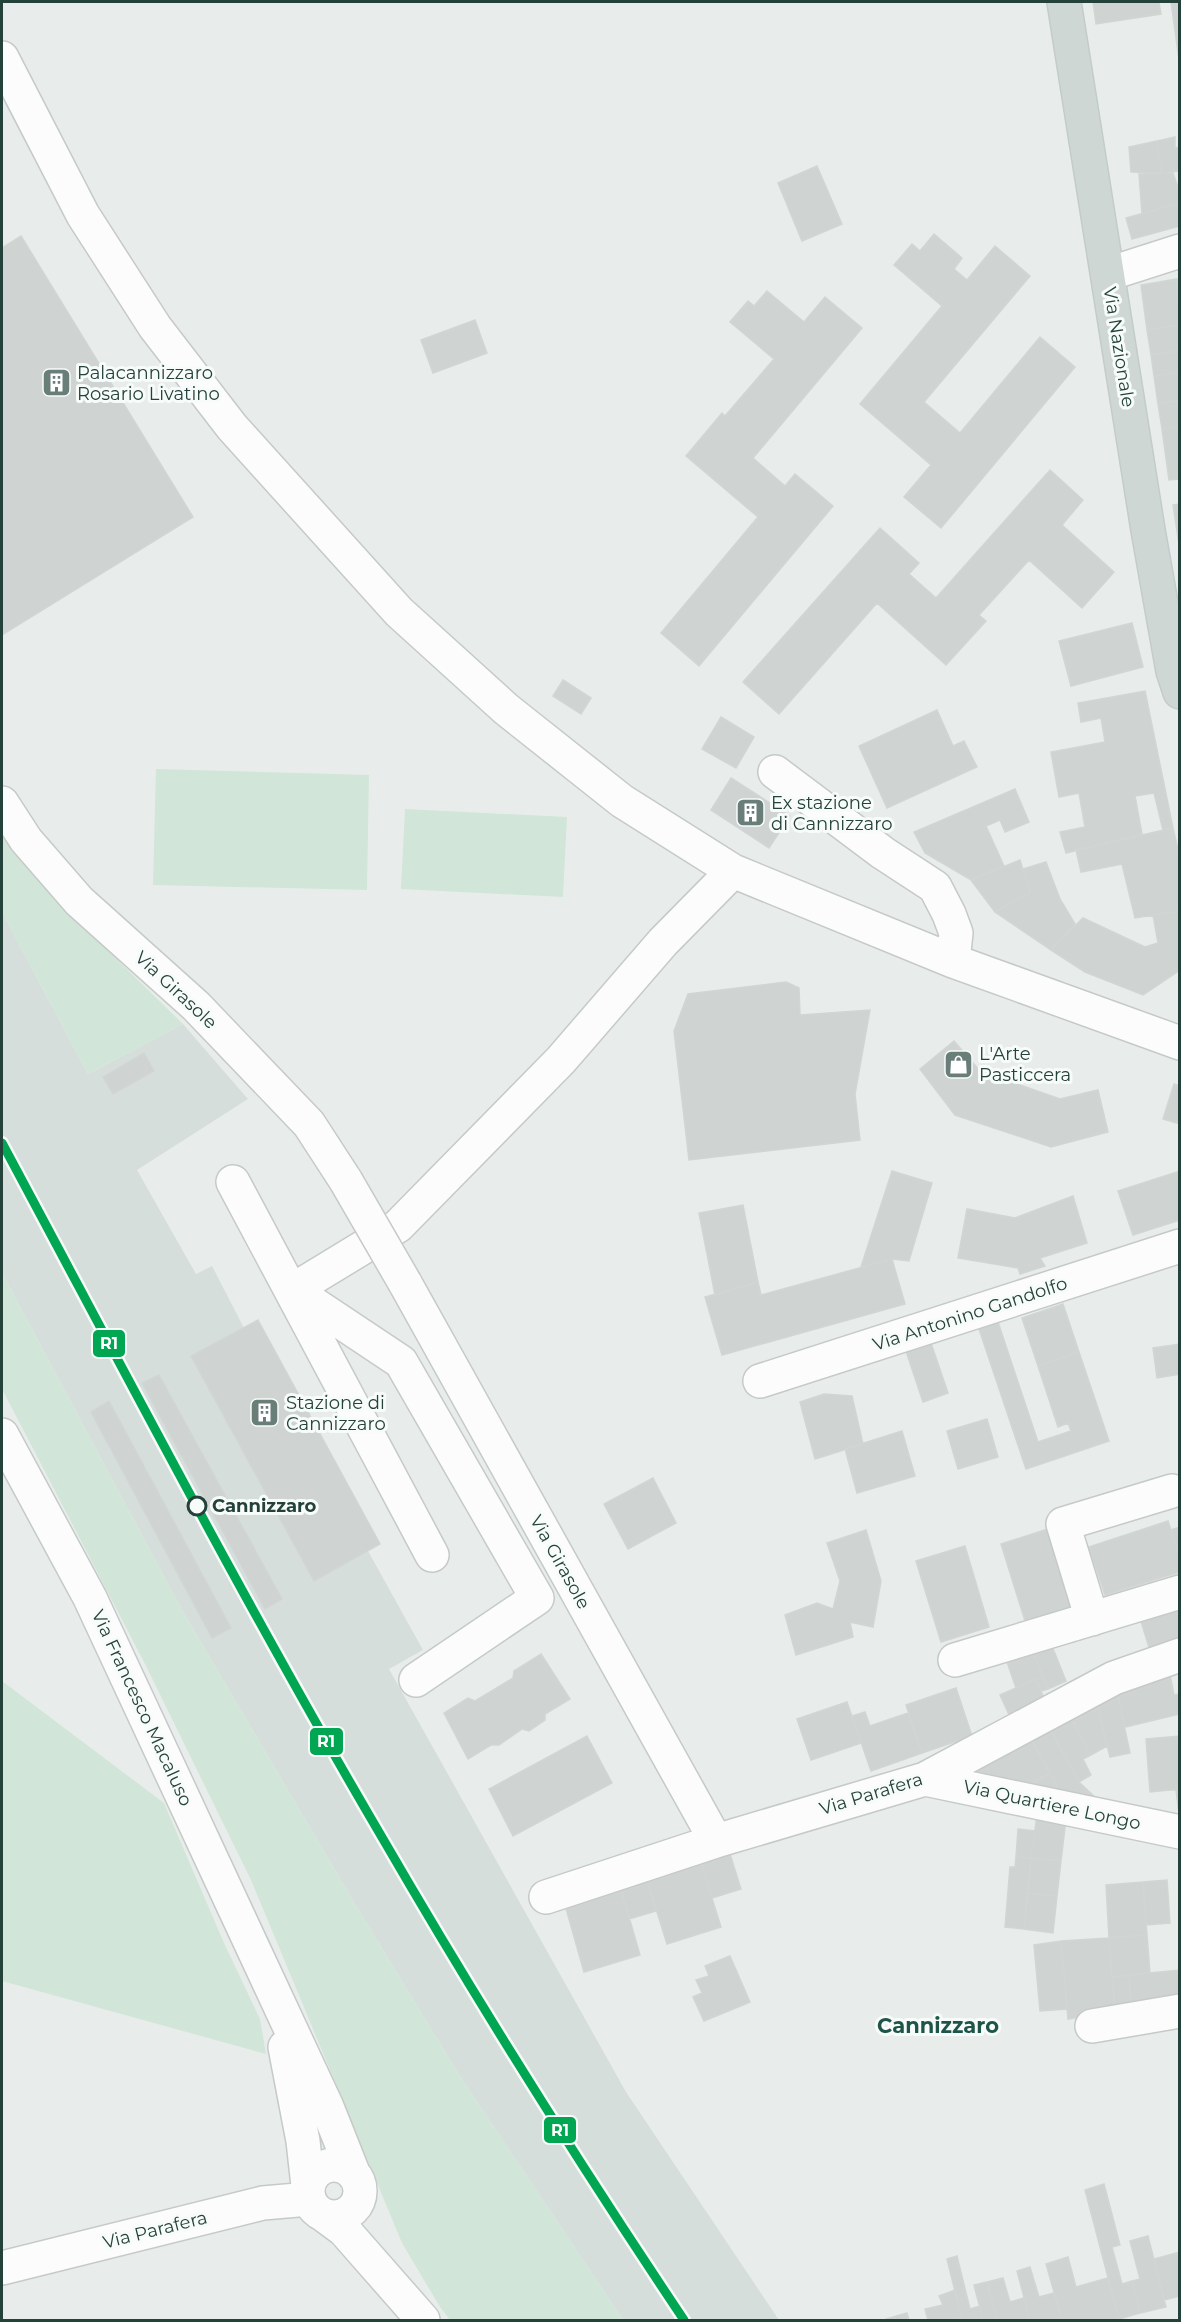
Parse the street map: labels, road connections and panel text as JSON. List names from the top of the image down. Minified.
{"streets":{"main road":["Via Nazionale"],"street":["Via Girasole","Via Antonino Gandolfo","Via Francesco Macaluso","Via Parafera","Via Quartiere Longo"]},"crossings":[["Via Girasole","Via Parafera"],["Via Parafera","Via Quartiere Longo"]],"districts":["Cannizzaro"],"places":{"building":["Palacannizzaro Rosario Livatino","Ex stazione di Cannizzaro","Stazione di Cannizzaro"],"shop":["L'Arte Pasticcera"],"other":["Cannizzaro"]},"lines":["transit line R1"]}
